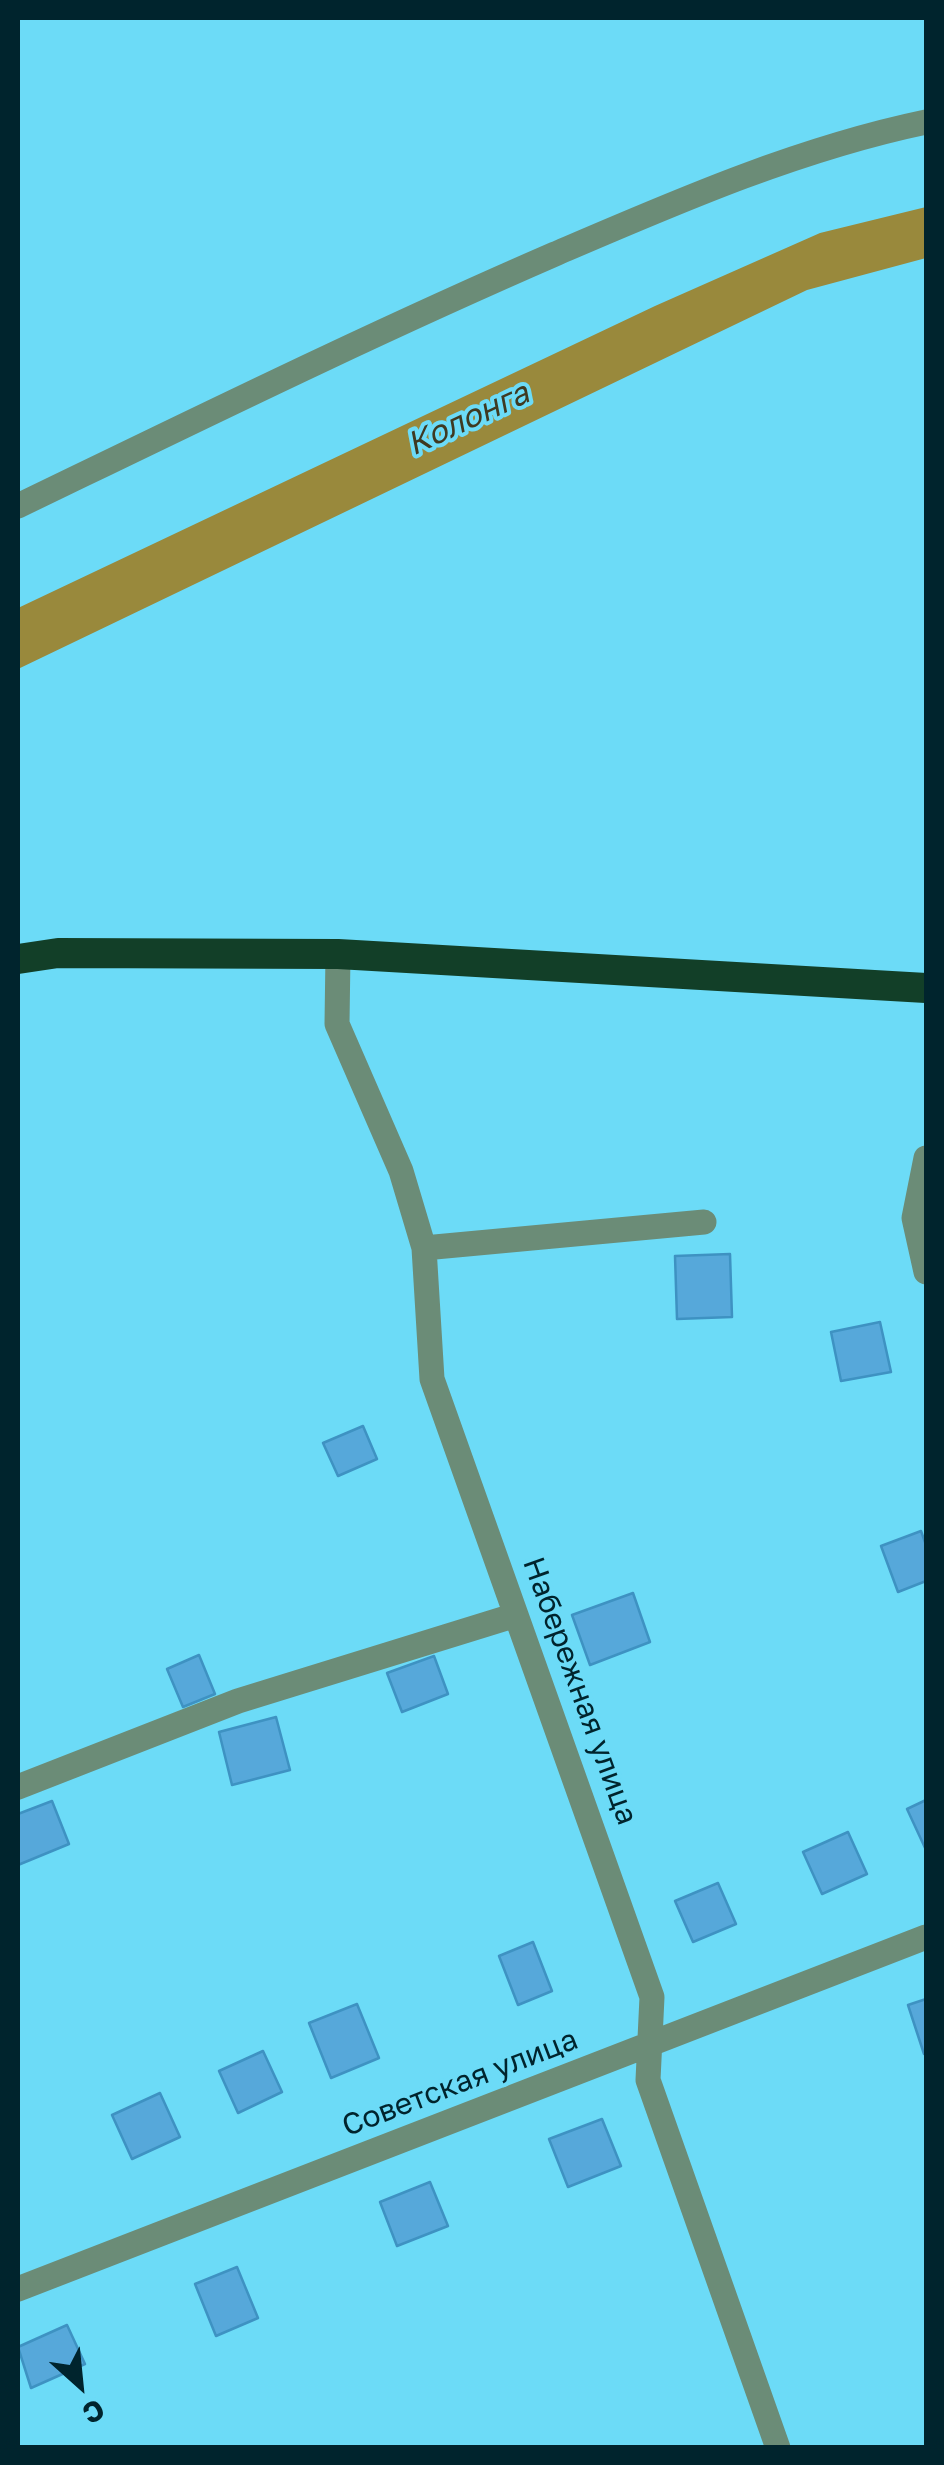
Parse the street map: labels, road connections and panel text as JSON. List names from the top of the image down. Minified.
{"streets":{"street":["Набережная улица","Советская улица"]},"crossings":[["Набережная улица","Советская улица"]],"water":["Колонга"],"north":"bottom right"}
